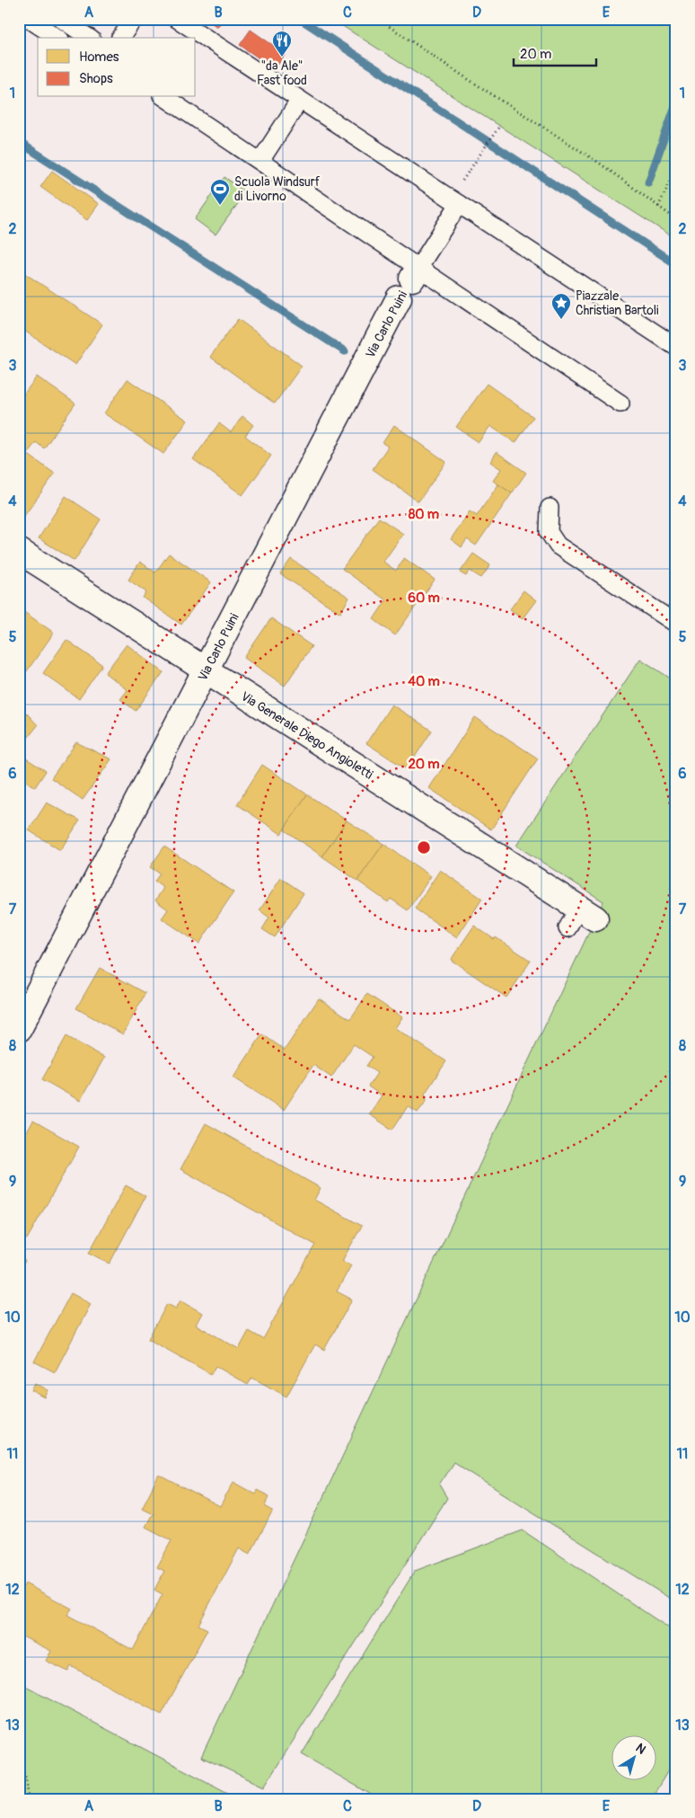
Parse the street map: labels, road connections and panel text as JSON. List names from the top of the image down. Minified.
{"streets":{"street":["Via Carlo Puini","Via Generale Diego Angioletti"]},"crossings":[["Via Carlo Puini","Via Generale Diego Angioletti"]],"places":{"restaurant":["\"da Ale\" Fast food"],"sports":["Scuola Windsurf di Livorno"],"place":["Piazzale Christian Bartoli"]},"legend":["Homes","Shops"],"scale_bar":"20 m","north":"top right","grid":{"columns":["A","B","C","D","E"],"rows":["1","2","3","4","5","6","7","8","9","10","11","12","13"]},"rings":["80 m","60 m","40 m","20 m"]}
